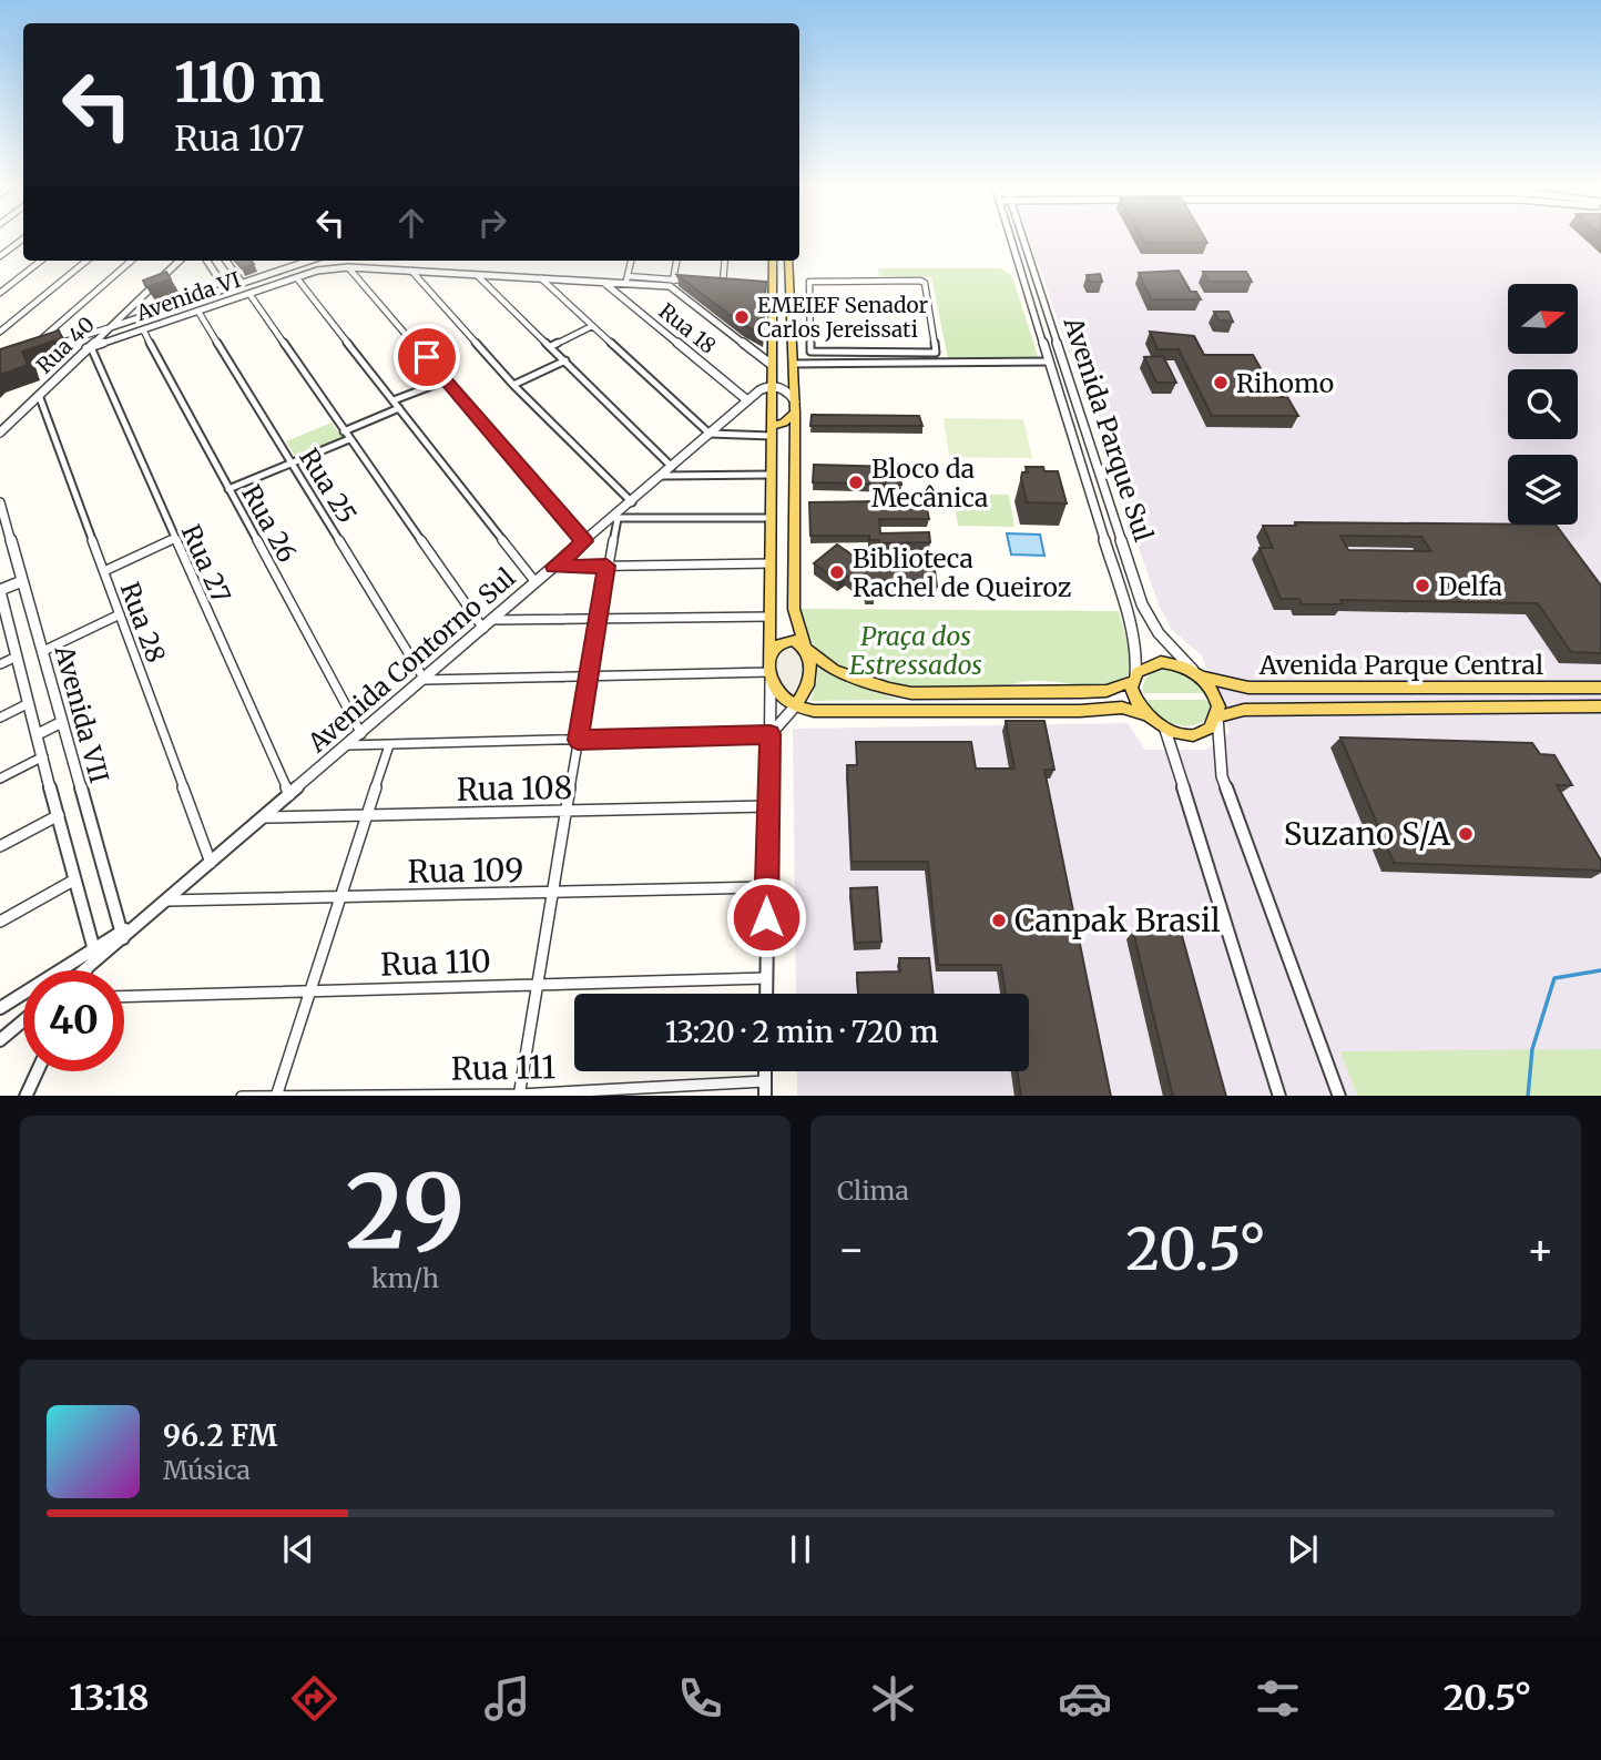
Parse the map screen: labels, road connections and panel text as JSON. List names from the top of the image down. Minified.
{"streets":{"main road":["Avenida Parque Central"],"street":["Avenida VI","Rua 18","Rua 40","Avenida Parque Sul","Rua 25","Rua 26","Rua 27","Rua 28","Avenida Contorno Sul","Avenida VII","Rua 108","Rua 109","Rua 110","Rua 111"]},"crossings":[["Avenida VI","Rua 18"],["Avenida VI","Rua 40"],["Avenida VI","Rua 25"],["Avenida VI","Rua 26"],["Avenida VI","Rua 27"],["Rua 18","Avenida Contorno Sul"],["Rua 40","Rua 27"],["Rua 40","Rua 28"],["Avenida Parque Sul","Avenida Parque Central"],["Rua 25","Avenida Contorno Sul"],["Rua 26","Avenida Contorno Sul"],["Rua 27","Avenida Contorno Sul"],["Rua 28","Avenida Contorno Sul"],["Avenida Contorno Sul","Avenida VII"],["Avenida Contorno Sul","Rua 108"],["Avenida Contorno Sul","Rua 109"]],"parks":["Praça dos Estressados"],"places":["EMEIEF Senador Carlos Jereissati","Rihomo","Bloco da Mecânica","Biblioteca Rachel de Queiroz","Delfa","Suzano S/A","Canpak Brasil"],"north":"right","page":{"turn":["110 m","Rua 107"],"limit":"40","trip":"13:20 · 2 min · 720 m","tile":[["29","km/h"],"Clima"],"heat":["−","20.5°","+"],"song":["96.2 FM","Música"],"tabs":["13:18","20.5°"]}}
